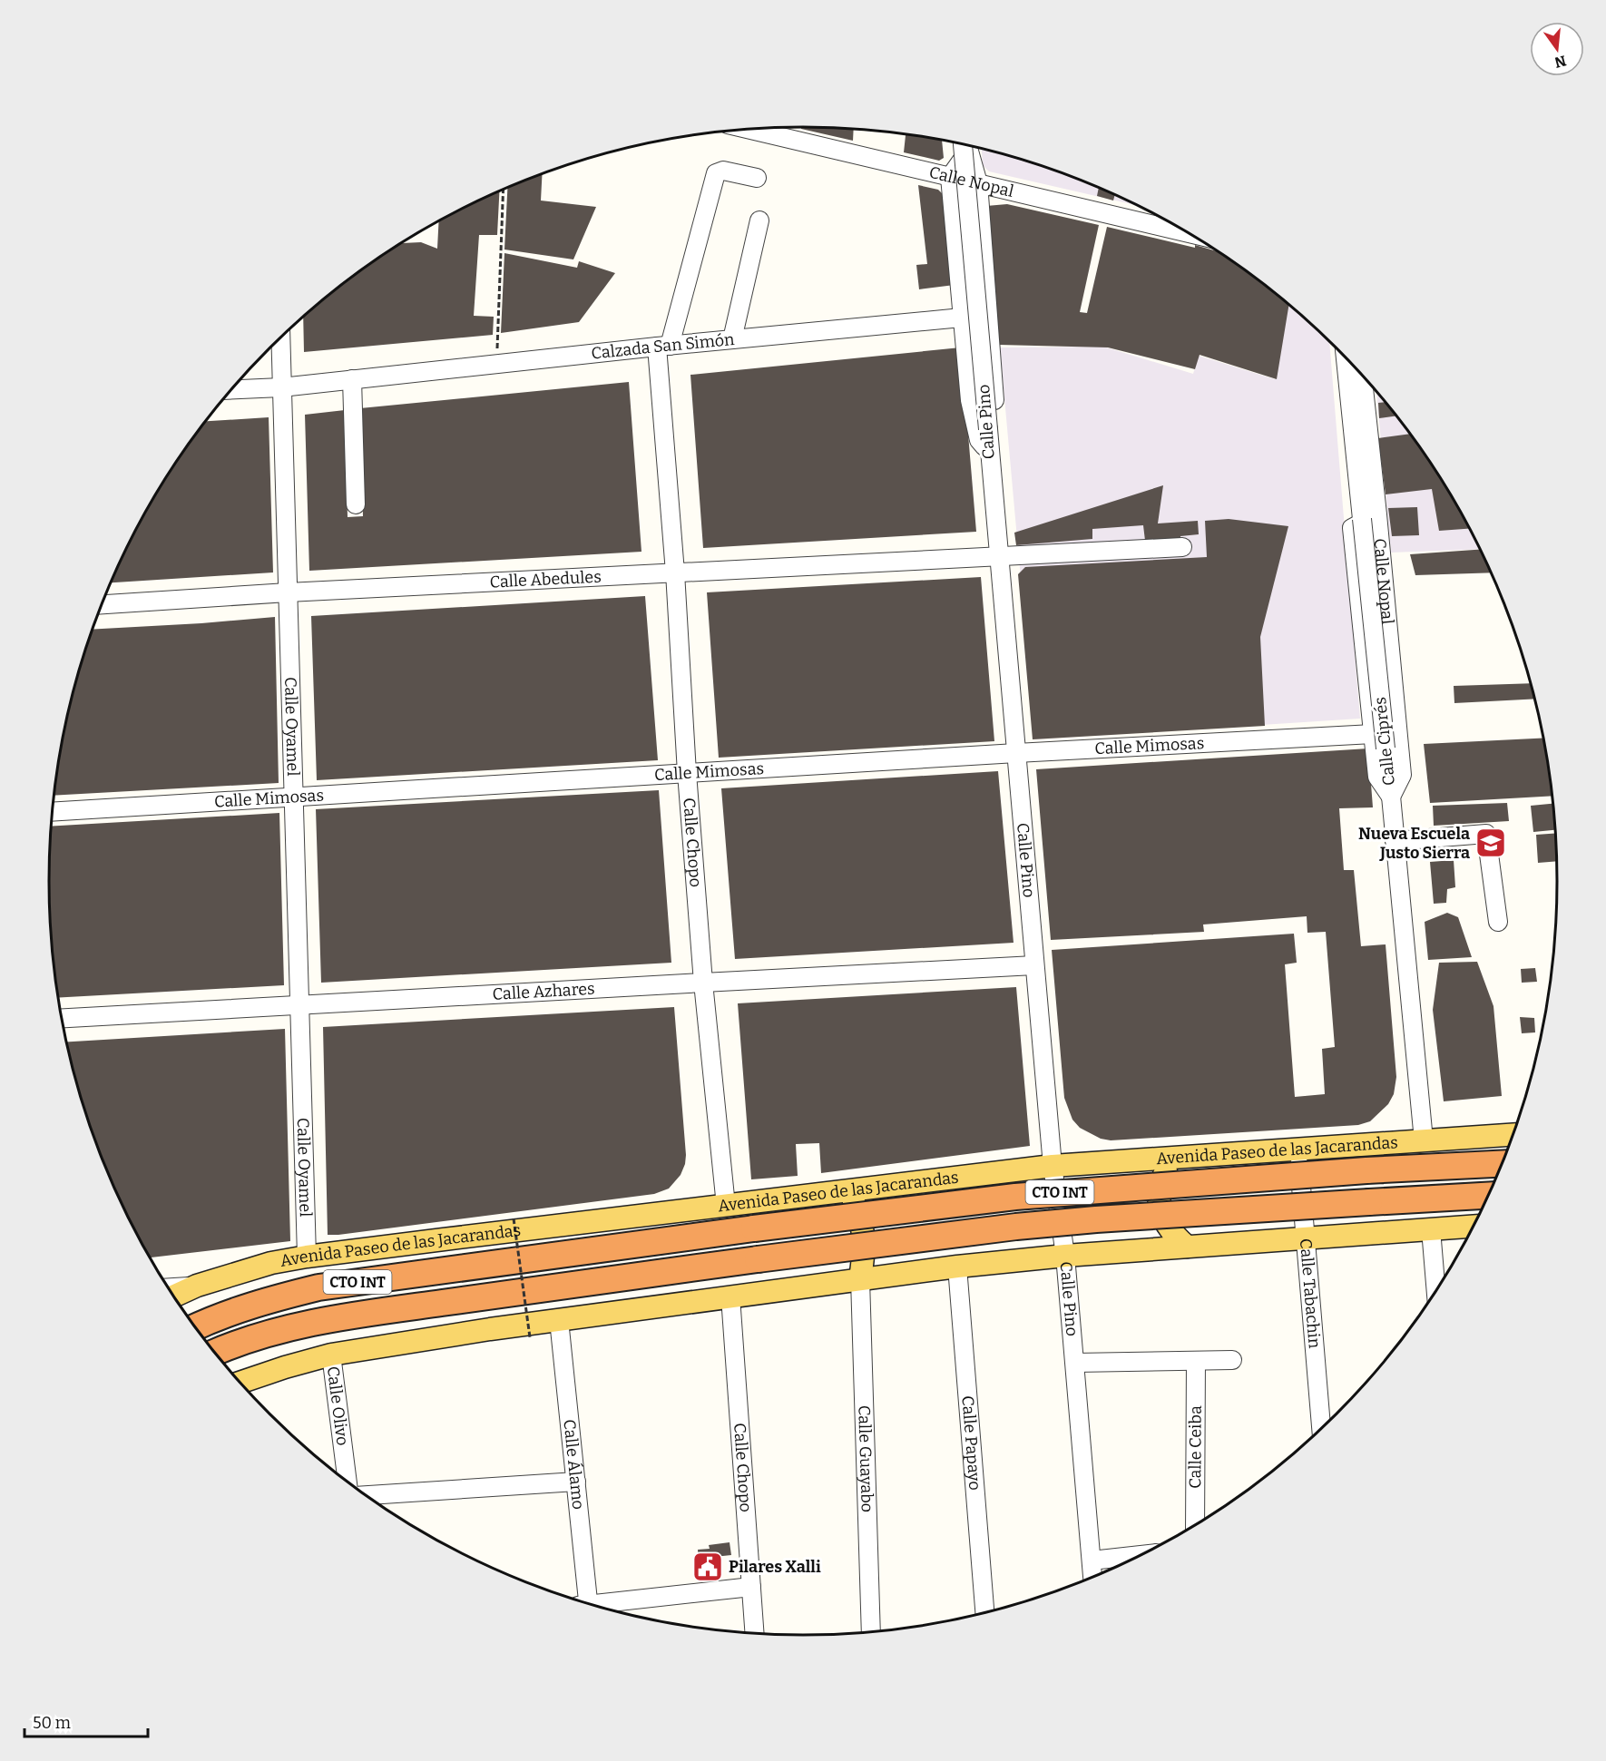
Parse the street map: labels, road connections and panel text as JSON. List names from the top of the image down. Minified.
{"streets":{"highway":["CTO INT"],"main road":["Avenida Paseo de las Jacarandas"],"street":["Calle Nopal","Calzada San Simón","Calle Pino","Calle Abedules","Calle Oyamel","Calle Ciprés","Calle Mimosas","Calle Chopo","Calle Azhares","Calle Tabachin","Calle Olivo","Calle Papayo","Calle Ceiba","Calle Guayabo","Calle Álamo"]},"crossings":[["Calle Nopal","Calle Ciprés"],["Calzada San Simón","Calle Oyamel"],["Calzada San Simón","Calle Chopo"],["Calle Pino","Calle Abedules"],["Calle Pino","Calle Mimosas"],["Calle Pino","Calle Azhares"],["Calle Pino","Avenida Paseo de las Jacarandas"],["Calle Abedules","Calle Oyamel"],["Calle Abedules","Calle Chopo"],["Calle Oyamel","Calle Mimosas"],["Calle Oyamel","Calle Azhares"],["Calle Oyamel","Avenida Paseo de las Jacarandas"],["Calle Ciprés","Avenida Paseo de las Jacarandas"],["Calle Mimosas","Calle Chopo"],["Calle Chopo","Calle Azhares"],["Calle Chopo","Avenida Paseo de las Jacarandas"],["Avenida Paseo de las Jacarandas","Calle Tabachin"]],"places":{"school or university":["Nueva Escuela Justo Sierra"],"public building":["Pilares Xalli"]},"scale_bar":"50 m","north":"bottom"}
